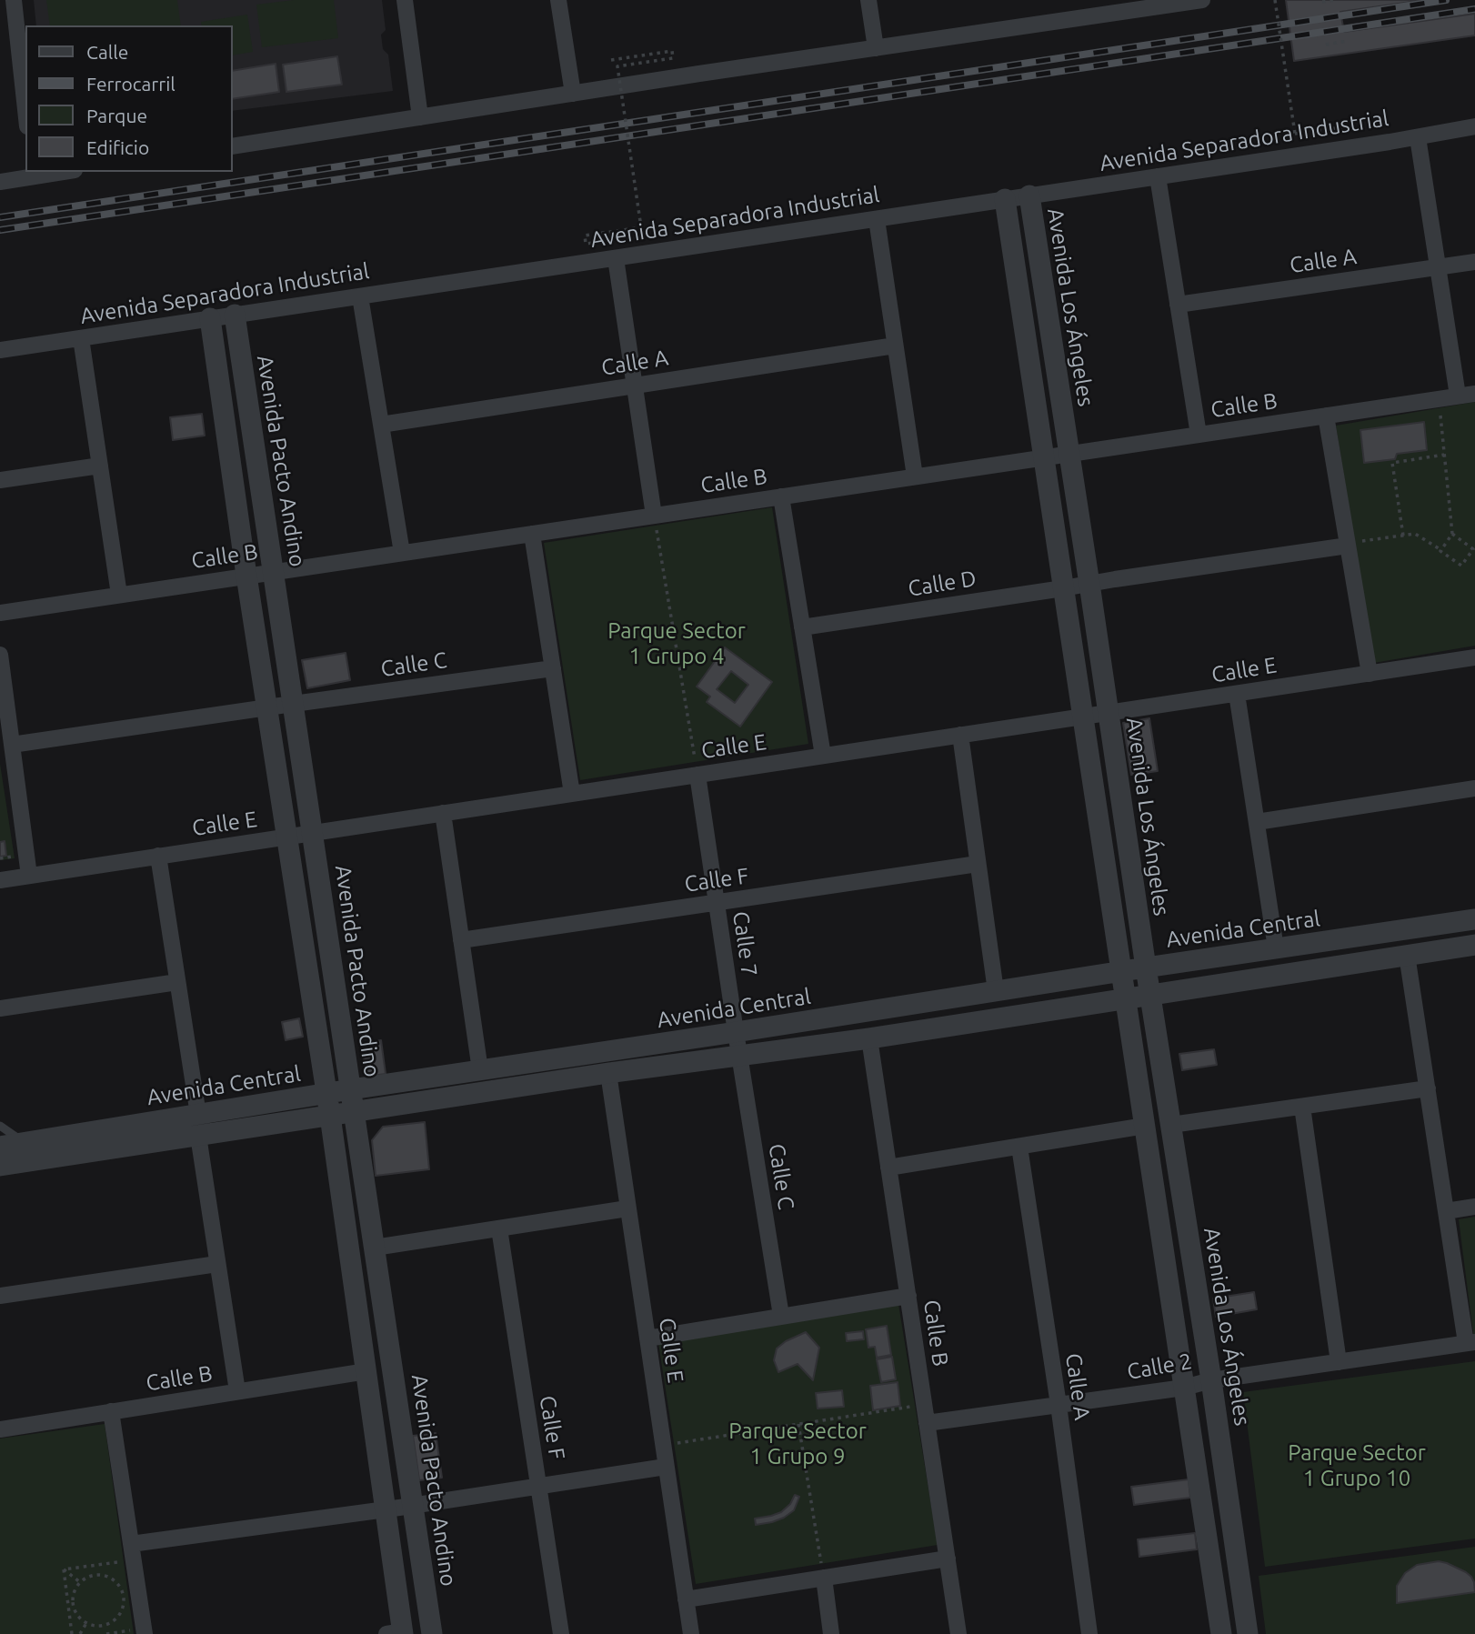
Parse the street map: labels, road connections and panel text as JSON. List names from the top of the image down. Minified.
{"streets":{"street":["Avenida Separadora Industrial","Calle A","Avenida Los Ángeles","Calle B","Avenida Pacto Andino","Calle D","Calle C","Calle E","Calle F","Avenida Central","Calle 7","Calle 2"]},"crossings":[["Avenida Separadora Industrial","Avenida Los Ángeles"],["Avenida Separadora Industrial","Avenida Pacto Andino"],["Calle A","Calle 2"],["Avenida Los Ángeles","Calle B"],["Avenida Los Ángeles","Calle D"],["Avenida Los Ángeles","Calle E"],["Avenida Los Ángeles","Avenida Central"],["Avenida Los Ángeles","Calle 2"],["Calle B","Avenida Pacto Andino"],["Calle B","Avenida Central"],["Calle B","Calle 2"],["Avenida Pacto Andino","Calle C"],["Avenida Pacto Andino","Calle E"],["Avenida Pacto Andino","Avenida Central"],["Calle C","Avenida Central"],["Calle C","Calle 7"],["Calle E","Avenida Central"],["Calle E","Calle 7"],["Calle F","Calle 7"],["Avenida Central","Calle 7"]],"parks":["Parque Sector 1 Grupo 4","Parque Sector 1 Grupo 9","Parque Sector 1 Grupo 10"],"legend":["Calle","Ferrocarril","Parque","Edificio"]}
